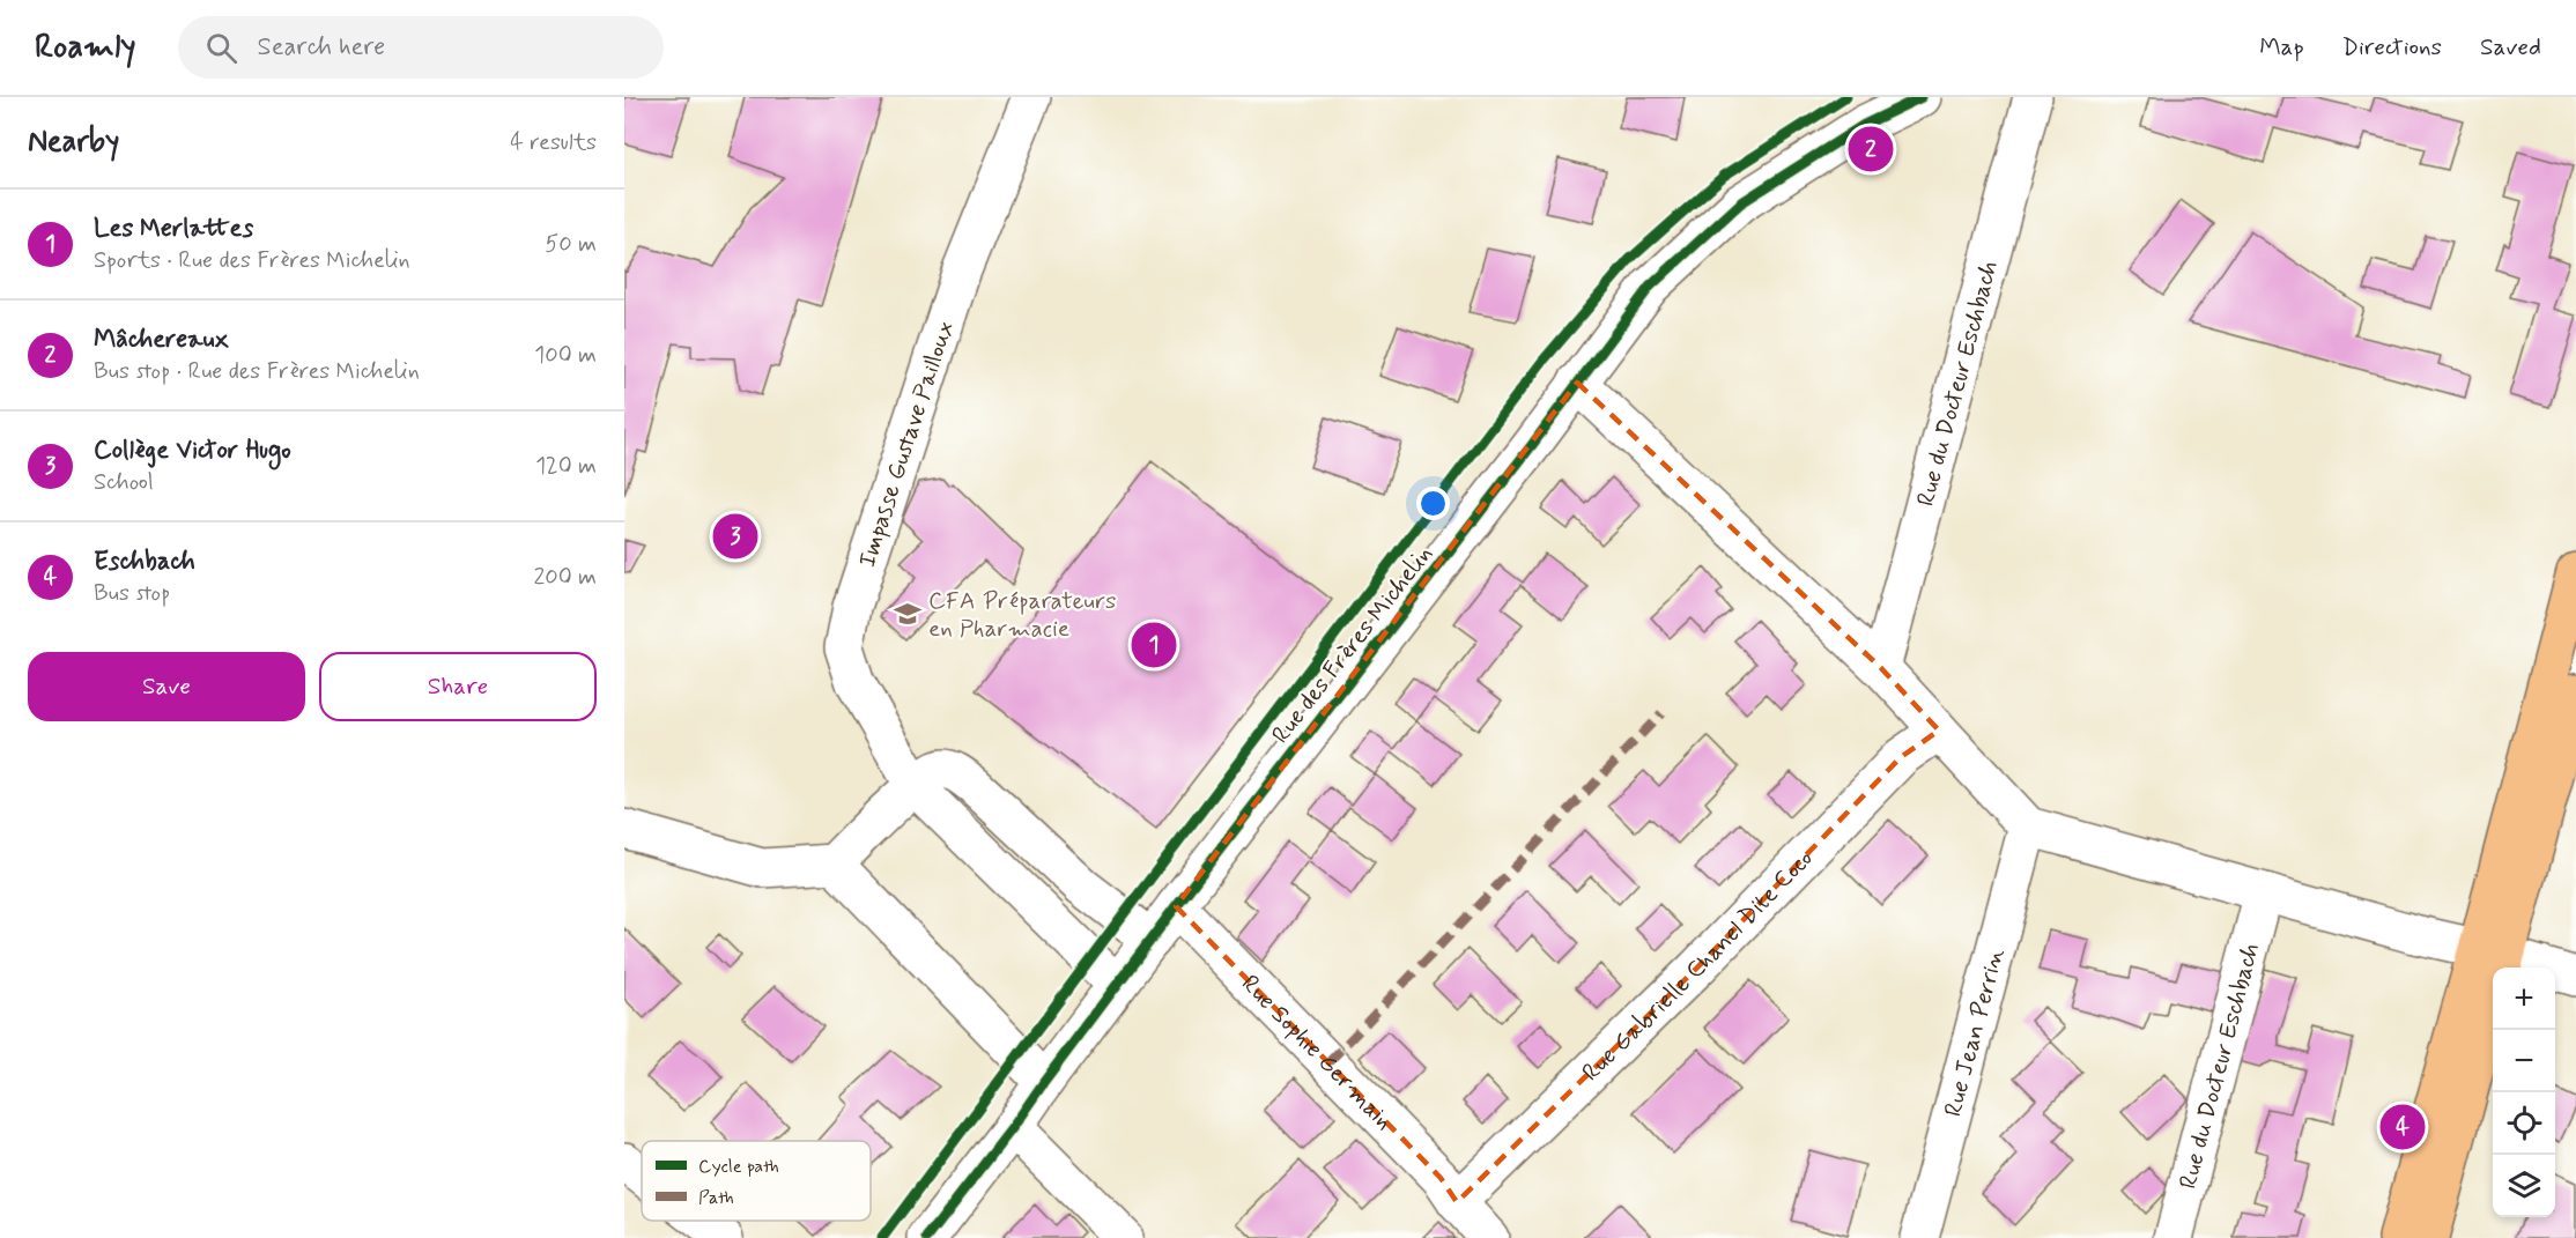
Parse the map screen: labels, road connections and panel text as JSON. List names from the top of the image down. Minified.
{"streets":{"street":["Rue du Docteur Eschbach","Impasse Gustave Pailloux","Rue des Frères Michelin","Rue Gabrielle Chanel Dite Coco","Rue Jean Perrin","Rue Sophie Germain"]},"crossings":[["Impasse Gustave Pailloux","Rue des Frères Michelin"],["Rue des Frères Michelin","Rue Sophie Germain"],["Rue Gabrielle Chanel Dite Coco","Rue Sophie Germain"]],"places":{"school or university":["CFA Préparateurs en Pharmacie"]},"legend":["Cycle path","Path"],"page":{"header":"Roamly","search":"Search here","nav":["Map","Directions","Saved"],"heading":["Nearby","4 results"],"pins":["2","3","1","4"],"list":[{"mark":"1","name":"Les Merlattes","note":"Sports · Rue des Frères Michelin","value":"50 m"},{"mark":"2","name":"Mâchereaux","note":"Bus stop · Rue des Frères Michelin","value":"100 m"},{"mark":"3","name":"Collège Victor Hugo","note":"School","value":"120 m"},{"mark":"4","name":"Eschbach","note":"Bus stop","value":"200 m"}],"buttons":["Save","Share"],"map_buttons":["+","−"]}}
